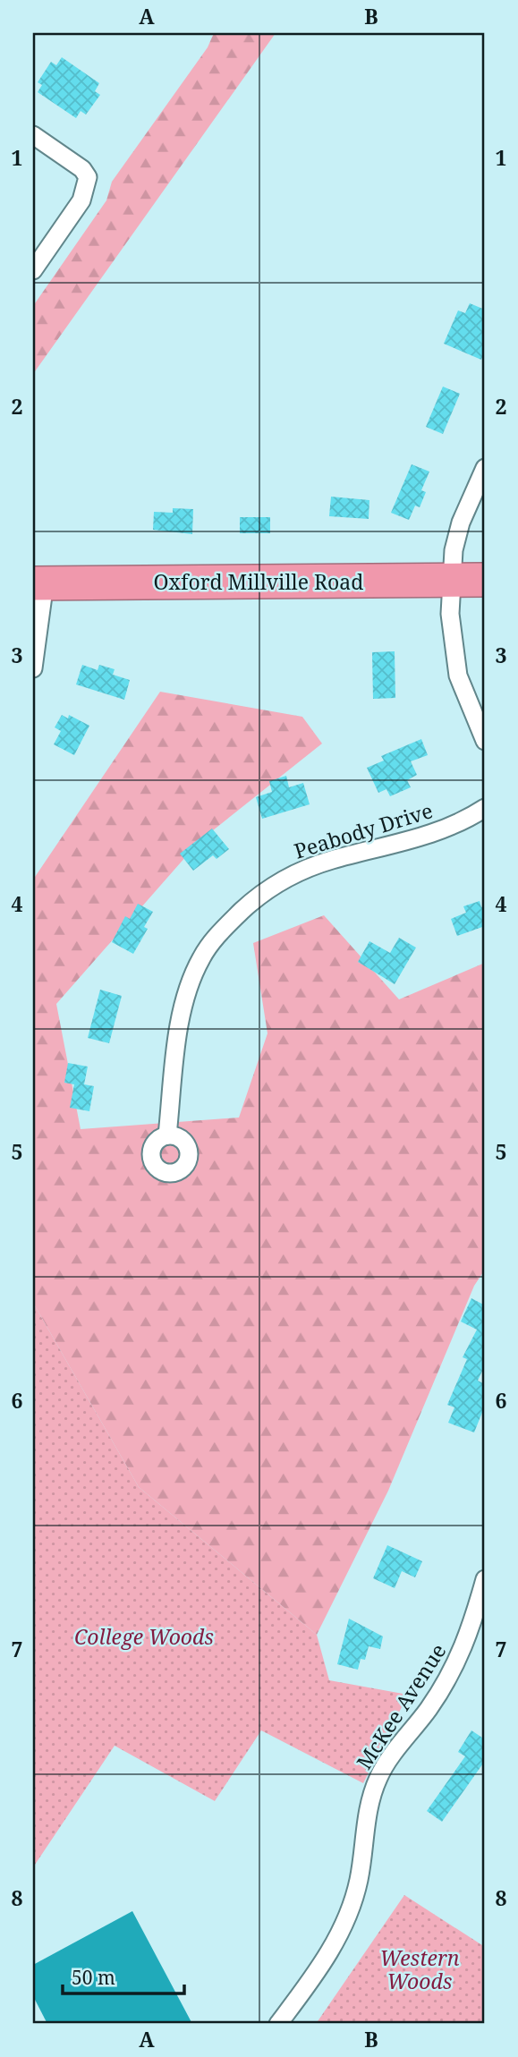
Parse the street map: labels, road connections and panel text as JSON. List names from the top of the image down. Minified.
{"streets":{"highway":["Oxford Millville Road"],"street":["Peabody Drive","McKee Avenue"]},"parks":["College Woods","Western Woods"],"scale_bar":"50 m","grid":{"columns":["A","B"],"rows":["1","2","3","4","5","6","7","8"]}}
